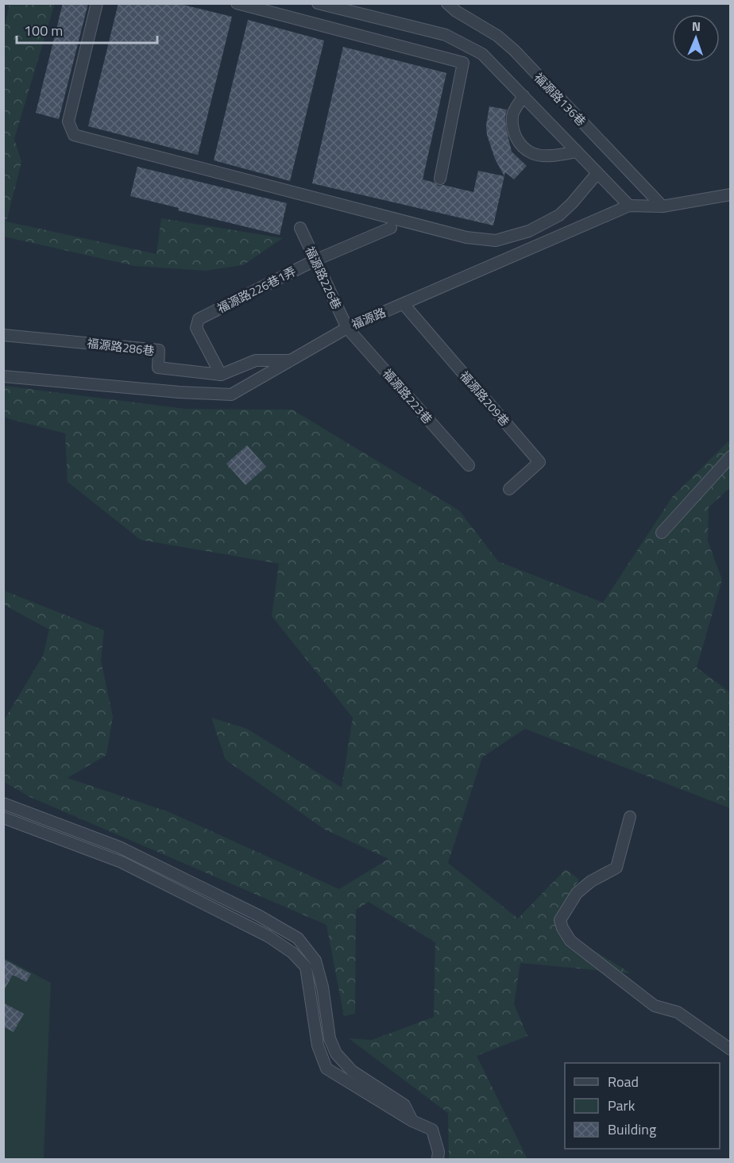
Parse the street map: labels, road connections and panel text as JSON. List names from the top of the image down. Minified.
{"streets":{"street":["福源路136巷","福源路226巷","福源路226巷1弄","福源路","福源路286巷","福源路223巷","福源路209巷"]},"crossings":[["福源路136巷","福源路"],["福源路226巷","福源路226巷1弄"],["福源路226巷","福源路"],["福源路226巷","福源路223巷"],["福源路226巷1弄","福源路286巷"],["福源路","福源路223巷"],["福源路","福源路209巷"]],"legend":["Road","Park","Building"],"scale_bar":"100 m","north":"top"}
